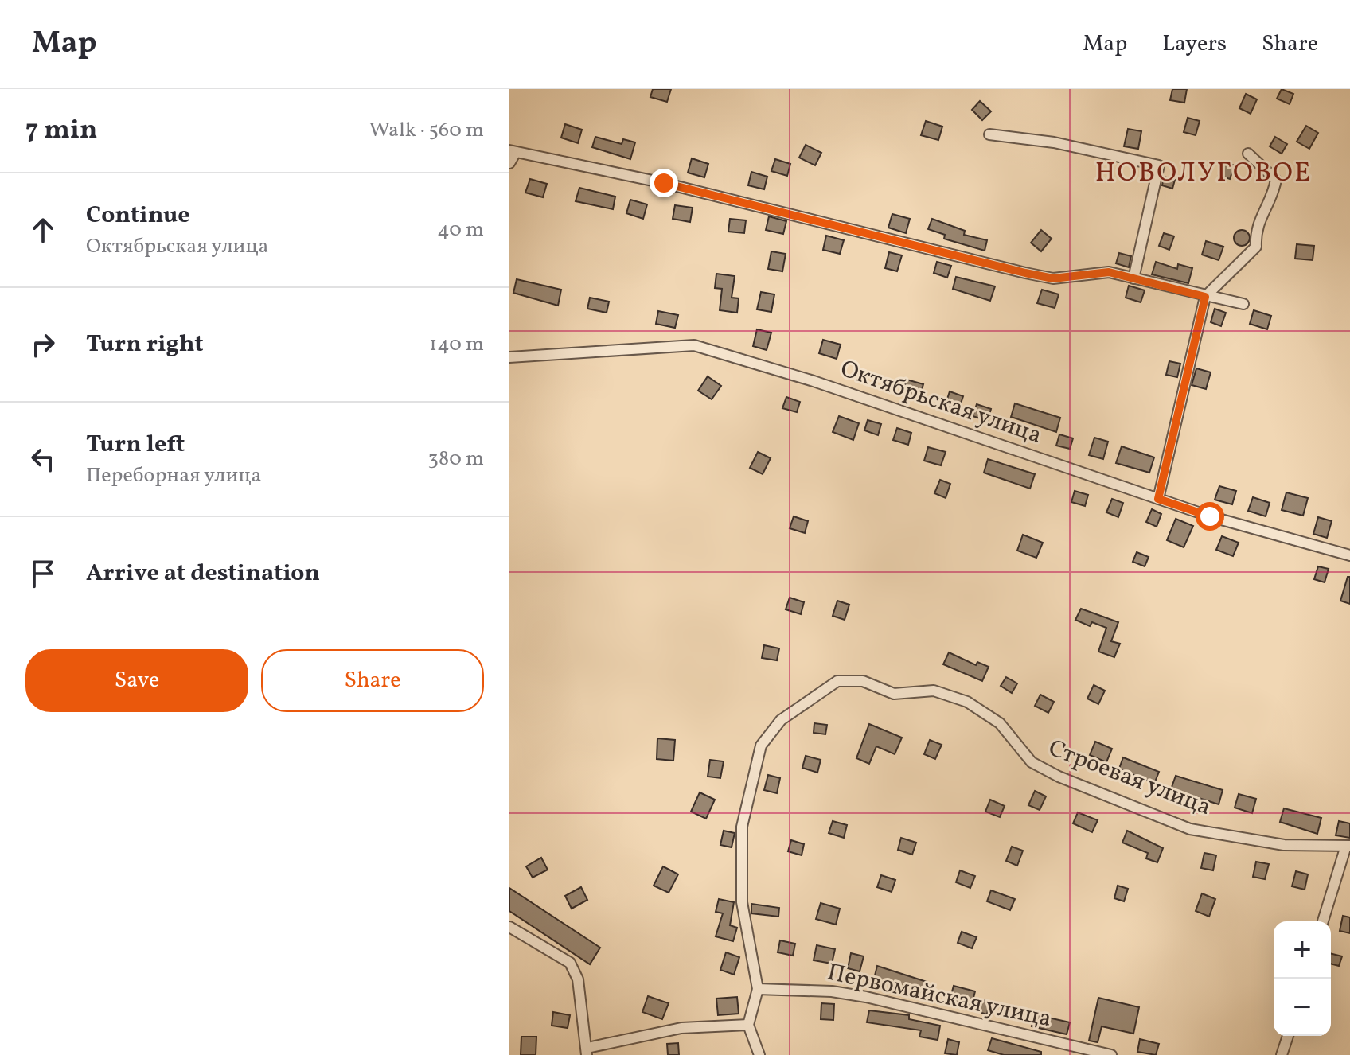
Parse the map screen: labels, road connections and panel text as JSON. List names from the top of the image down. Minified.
{"streets":{"street":["Октябрьская улица","Строевая улица","Первомайская улица"]},"crossings":[["Строевая улица","Первомайская улица"]],"districts":["НОВОЛУГОВОЕ"],"page":{"header":"Map","nav":["Map","Layers","Share"],"heading":["7 min","Walk · 560 m"],"list":[["Continue","Октябрьская улица","40 m"],["Turn right","140 m"],["Turn left","Переборная улица","380 m"],"Arrive at destination"],"buttons":["Save","Share"],"map_buttons":["+","−"]}}
